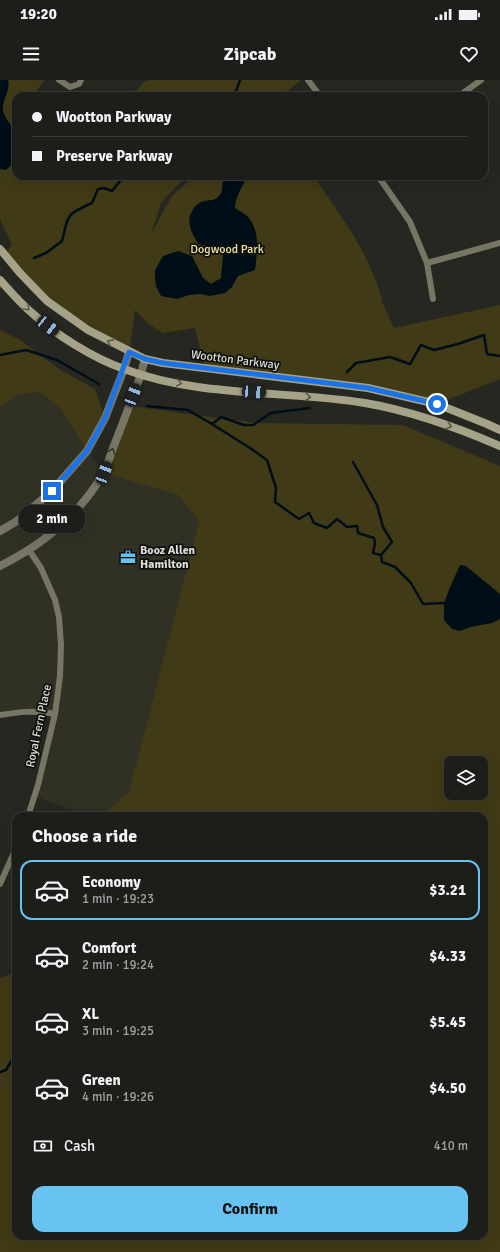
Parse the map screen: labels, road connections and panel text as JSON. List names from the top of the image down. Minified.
{"streets":{"main road":["Wootton Parkway"],"street":["Royal Fern Place"]},"parks":["Dogwood Park"],"places":{"office":["Booz Allen Hamilton"]},"page":{"status":"19:20","header":"Zipcab","banner":["Wootton Parkway","Preserve Parkway"],"bubble":"2 min","heading":"Choose a ride","list":[{"name":"Economy","note":"1 min · 19:23","value":"$3.21"},{"name":"Comfort","note":"2 min · 19:24","value":"$4.33"},{"name":"XL","note":"3 min · 19:25","value":"$5.45"},{"name":"Green","note":"4 min · 19:26","value":"$4.50"}],"pay":["Cash","410 m"],"buttons":"Confirm"}}
